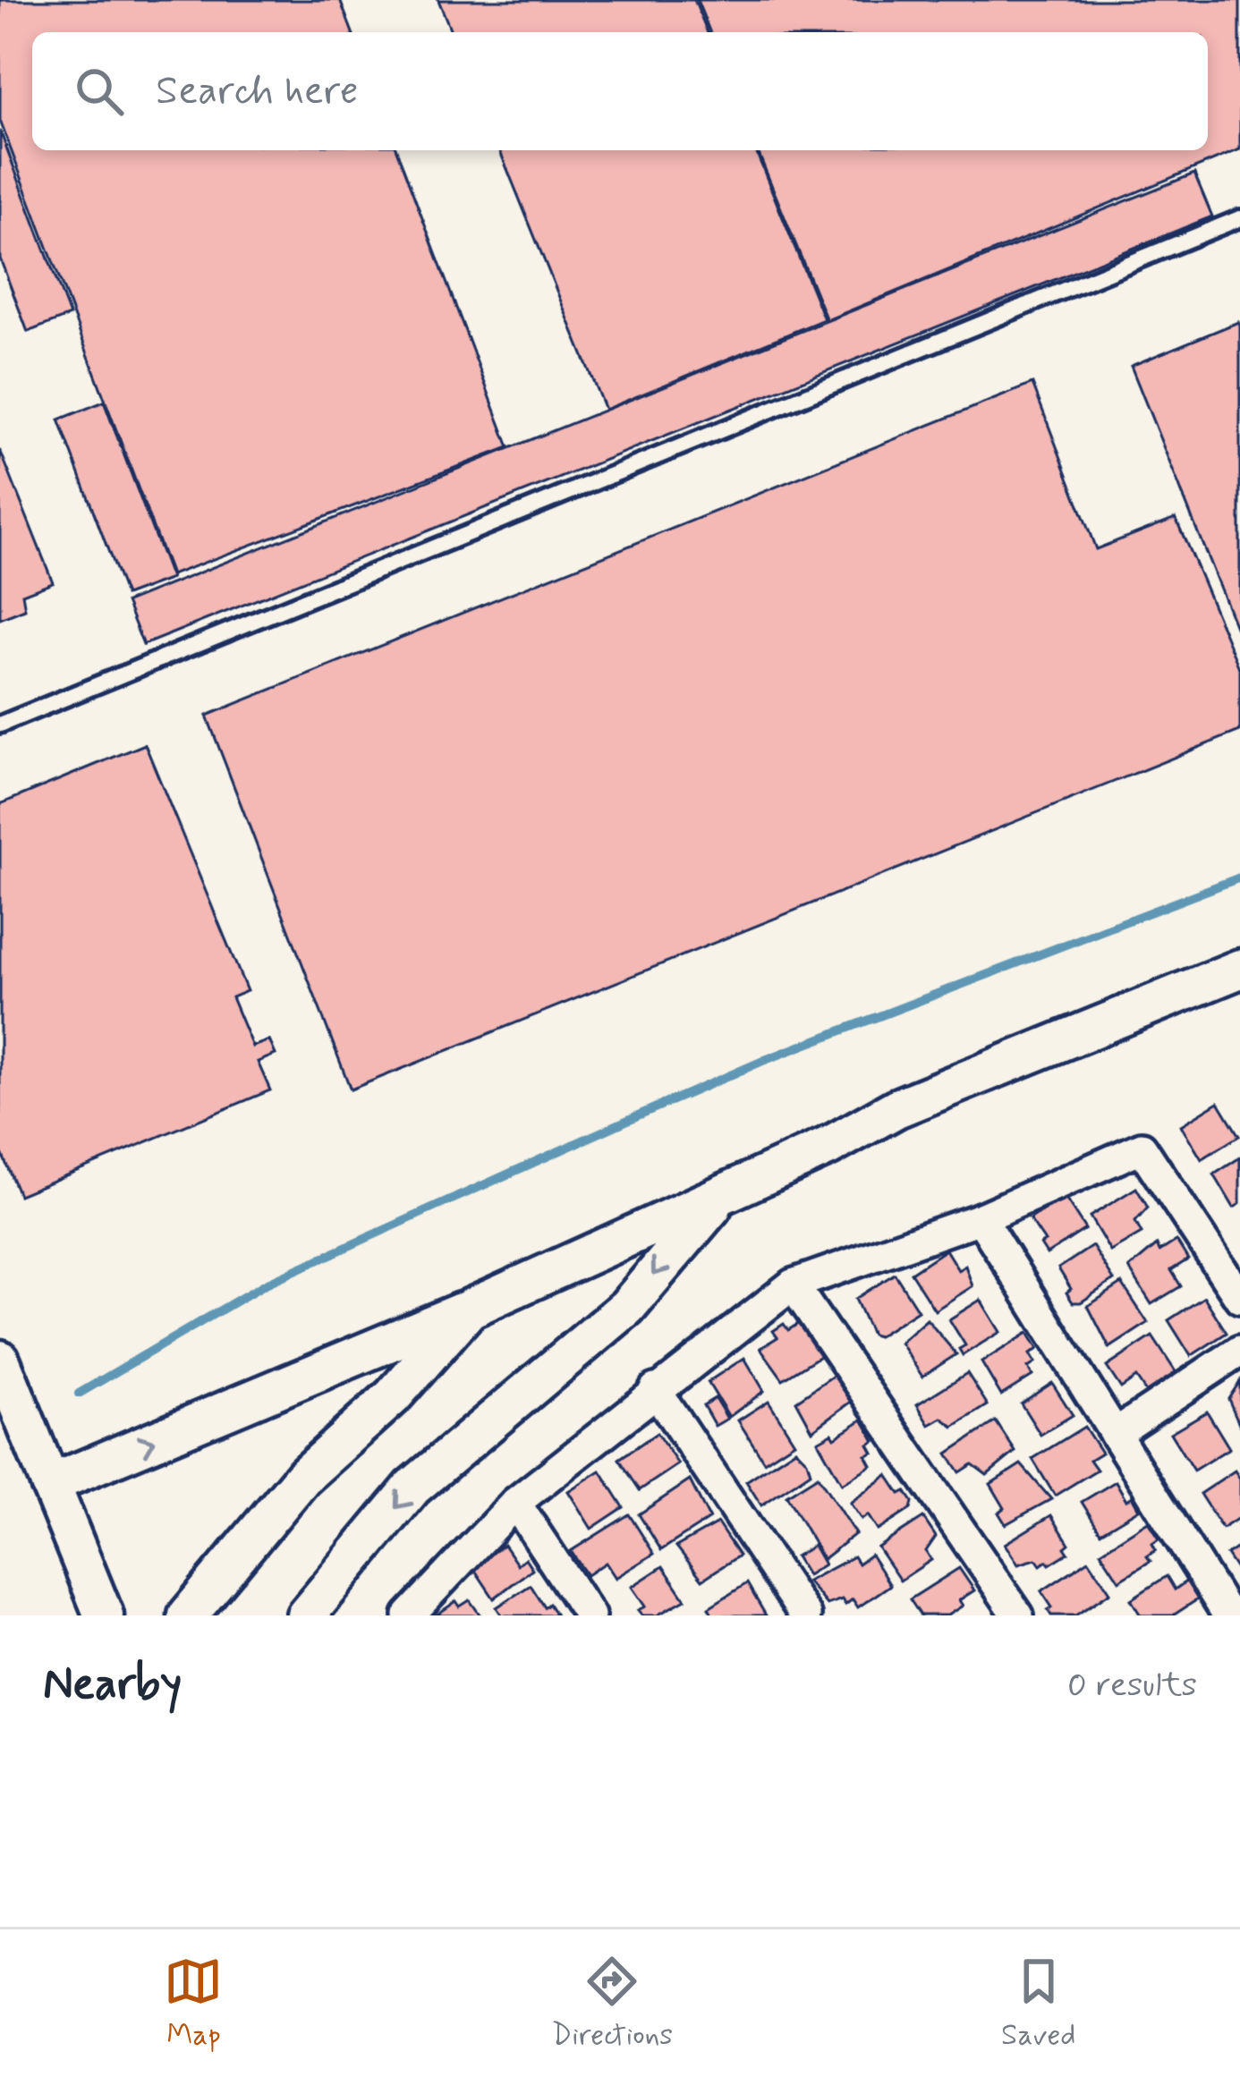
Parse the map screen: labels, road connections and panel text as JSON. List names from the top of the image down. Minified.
{"page":{"search":"Search here","heading":["Nearby","0 results"],"nav":["Map","Directions","Saved"]}}
